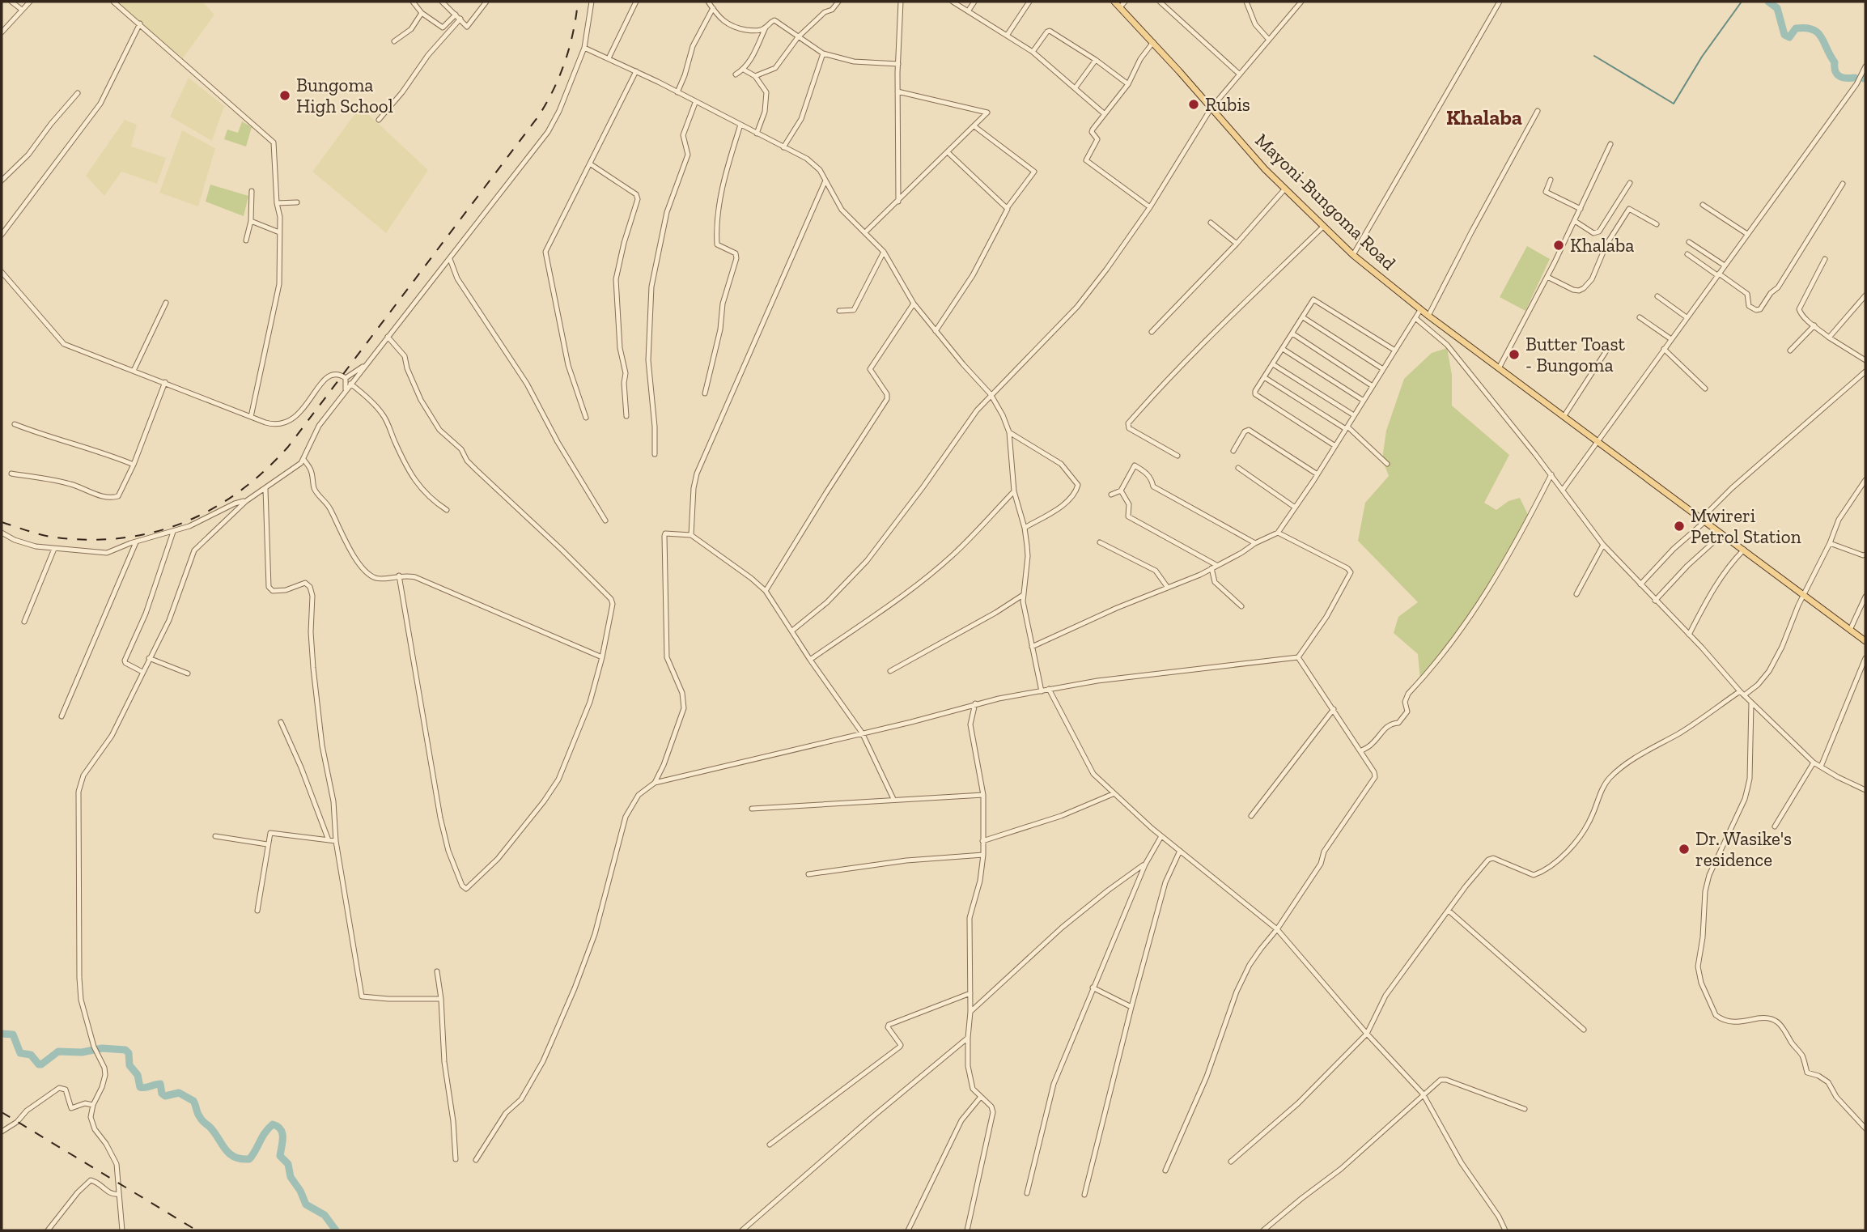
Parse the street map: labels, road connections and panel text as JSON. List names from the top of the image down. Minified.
{"streets":{"main road":["Mayoni-Bungoma Road"]},"districts":["Khalaba"],"places":["Bungoma High School","Rubis","Khalaba","Butter Toast - Bungoma","Mwireri Petrol Station","Dr. Wasike's residence"]}
